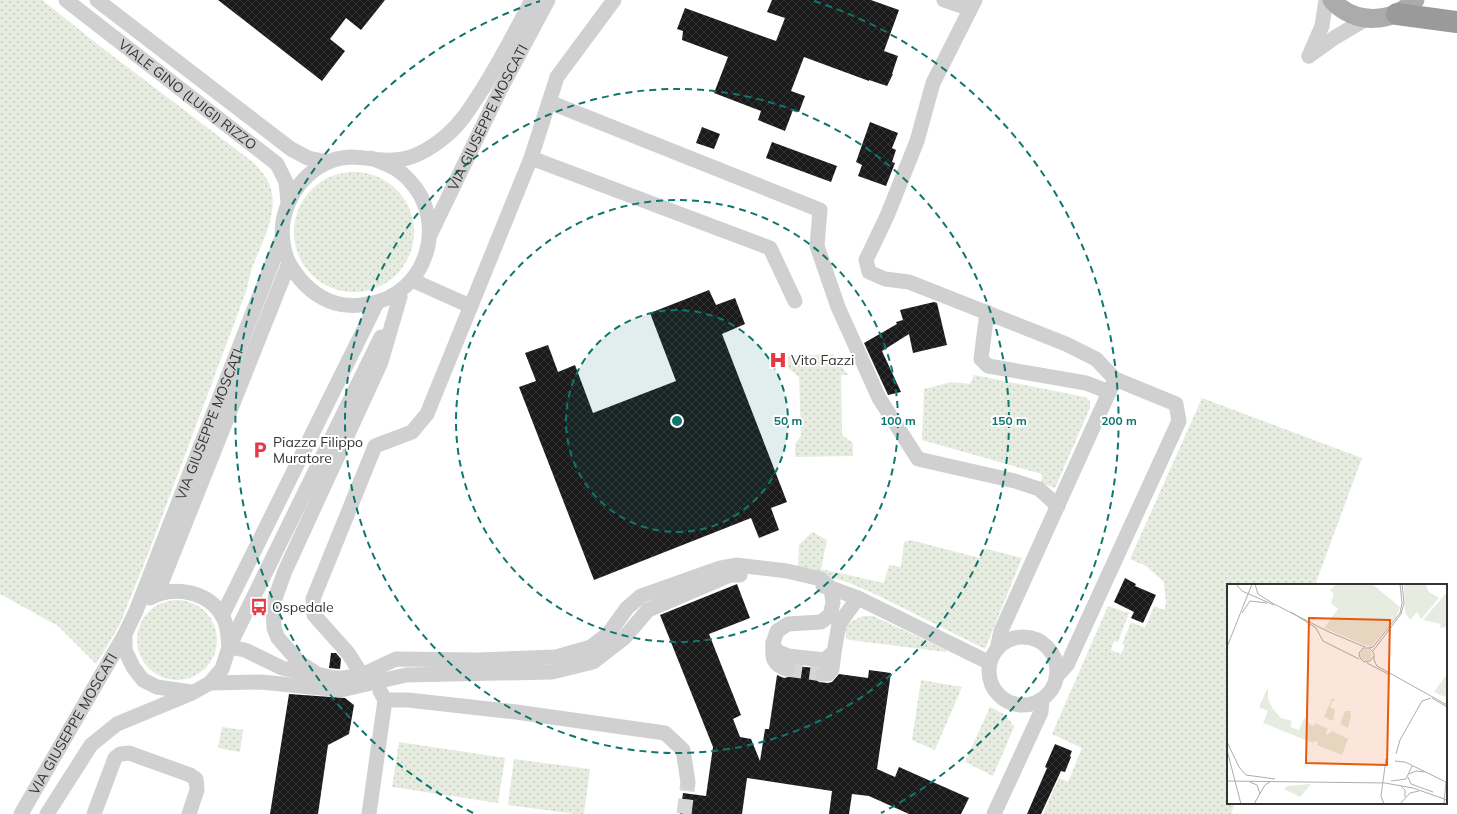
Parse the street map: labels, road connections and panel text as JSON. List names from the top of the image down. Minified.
{"streets":{"street":["VIALE GINO (LUIGI) RIZZO","VIA GIUSEPPE MOSCATI"]},"crossings":[["VIALE GINO (LUIGI) RIZZO","VIA GIUSEPPE MOSCATI"]],"places":{"hospital":["Vito Fazzi"],"parking":["Piazza Filippo Muratore"],"bus stop":["Ospedale"]},"rings":["50 m","100 m","150 m","200 m"]}
